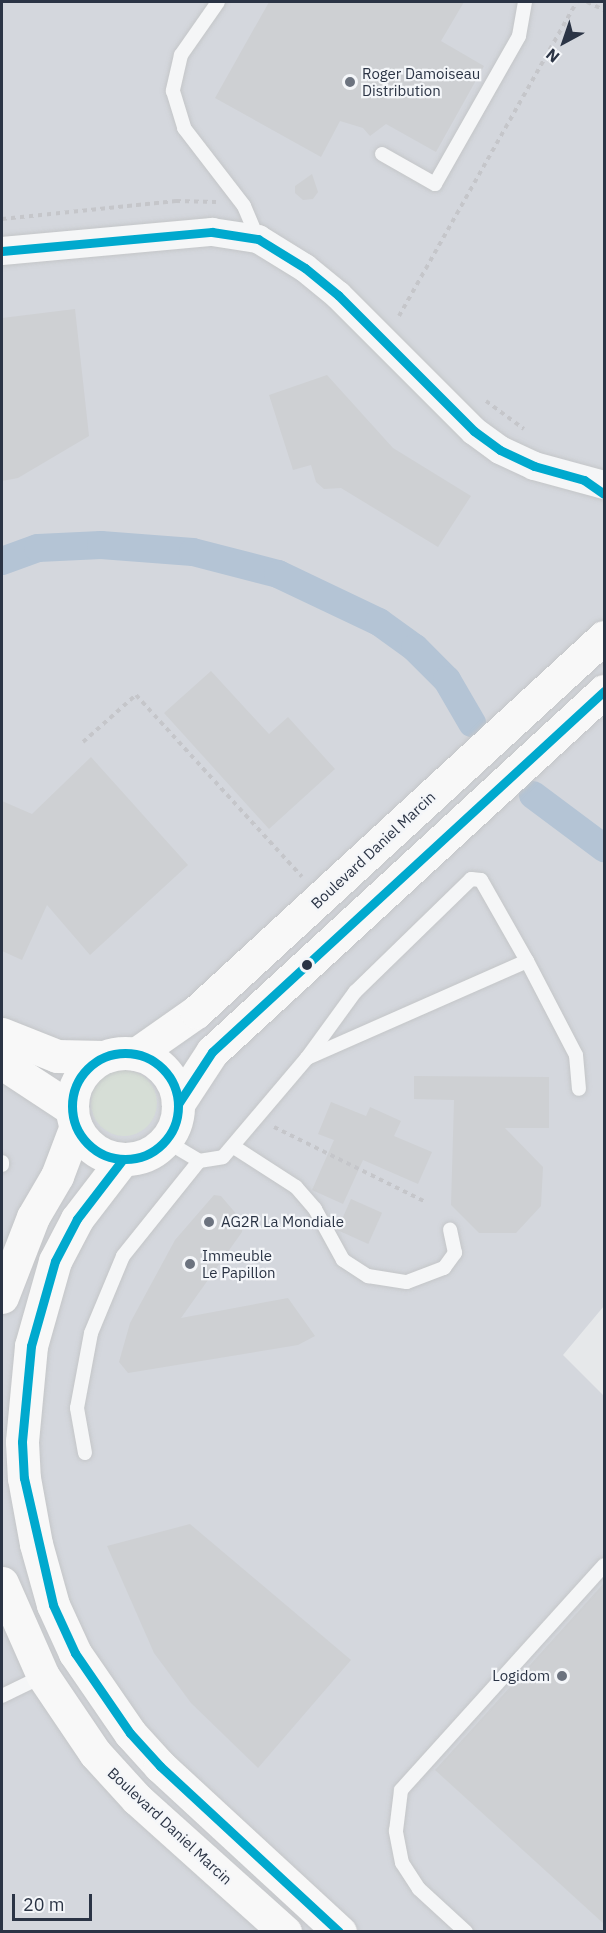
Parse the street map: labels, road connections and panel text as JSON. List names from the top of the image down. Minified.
{"streets":{"main road":["Boulevard Daniel Marcin"]},"places":["Roger Damoiseau Distribution","AG2R La Mondiale","Immeuble Le Papillon","Logidom"],"scale_bar":"20 m","north":"bottom left"}
